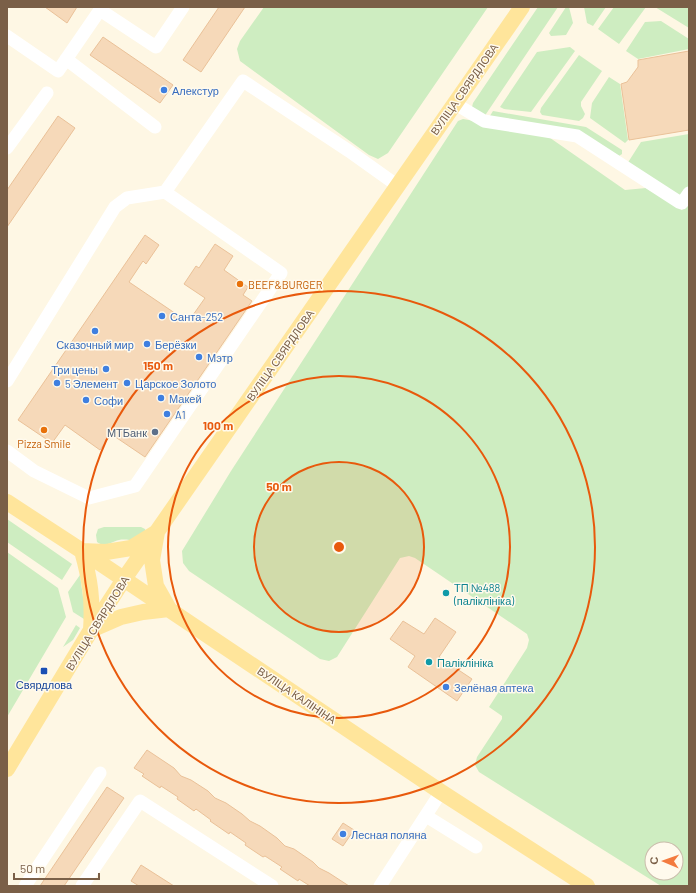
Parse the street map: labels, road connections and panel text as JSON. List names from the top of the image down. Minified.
{"streets":{"main road":["ВУЛІЦА СВЯРДЛОВА","ВУЛІЦА КАЛІНІНА"]},"crossings":[["ВУЛІЦА СВЯРДЛОВА","ВУЛІЦА КАЛІНІНА"]],"places":{"other":["Алекстур","BEEF&BURGER","Санта-252","Сказочный мир","Берёзки","Мэтр","Три цены","5 Элемент","Царское Золото","Макей","Софи","A1","Pizza Smile","МТБанк","ТП №488 (паліклініка)","Паліклініка","Зелёная аптека","Лесная поляна"],"transit":["Свярдлова"]},"scale_bar":"50 m","north":"left","rings":["150 m","100 m","50 m"]}
